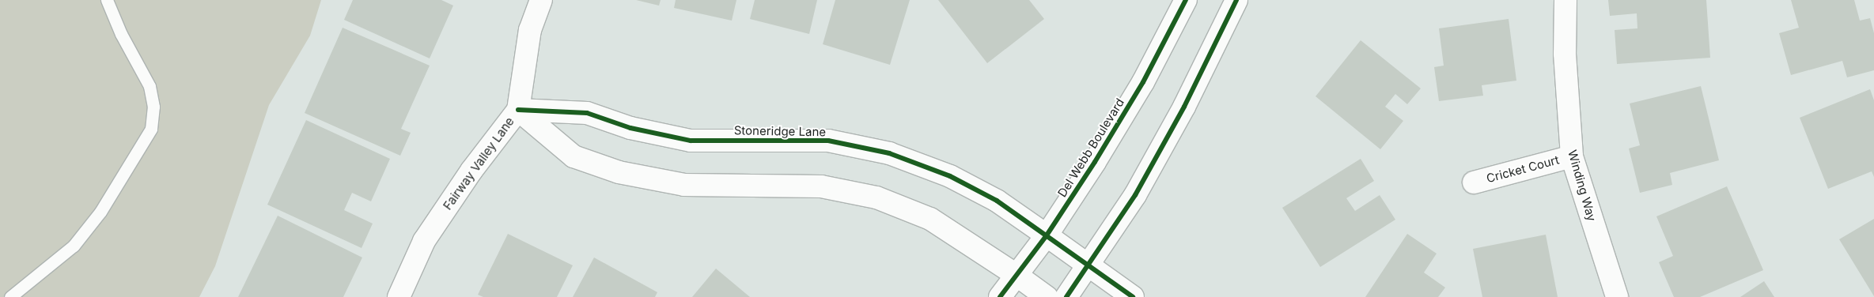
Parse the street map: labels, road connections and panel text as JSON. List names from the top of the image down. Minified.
{"streets":{"street":["Stoneridge Lane","Del Webb Boulevard","Fairway Valley Lane","Cricket Court","Winding Way"]},"crossings":[["Stoneridge Lane","Del Webb Boulevard"],["Stoneridge Lane","Fairway Valley Lane"],["Cricket Court","Winding Way"]]}
